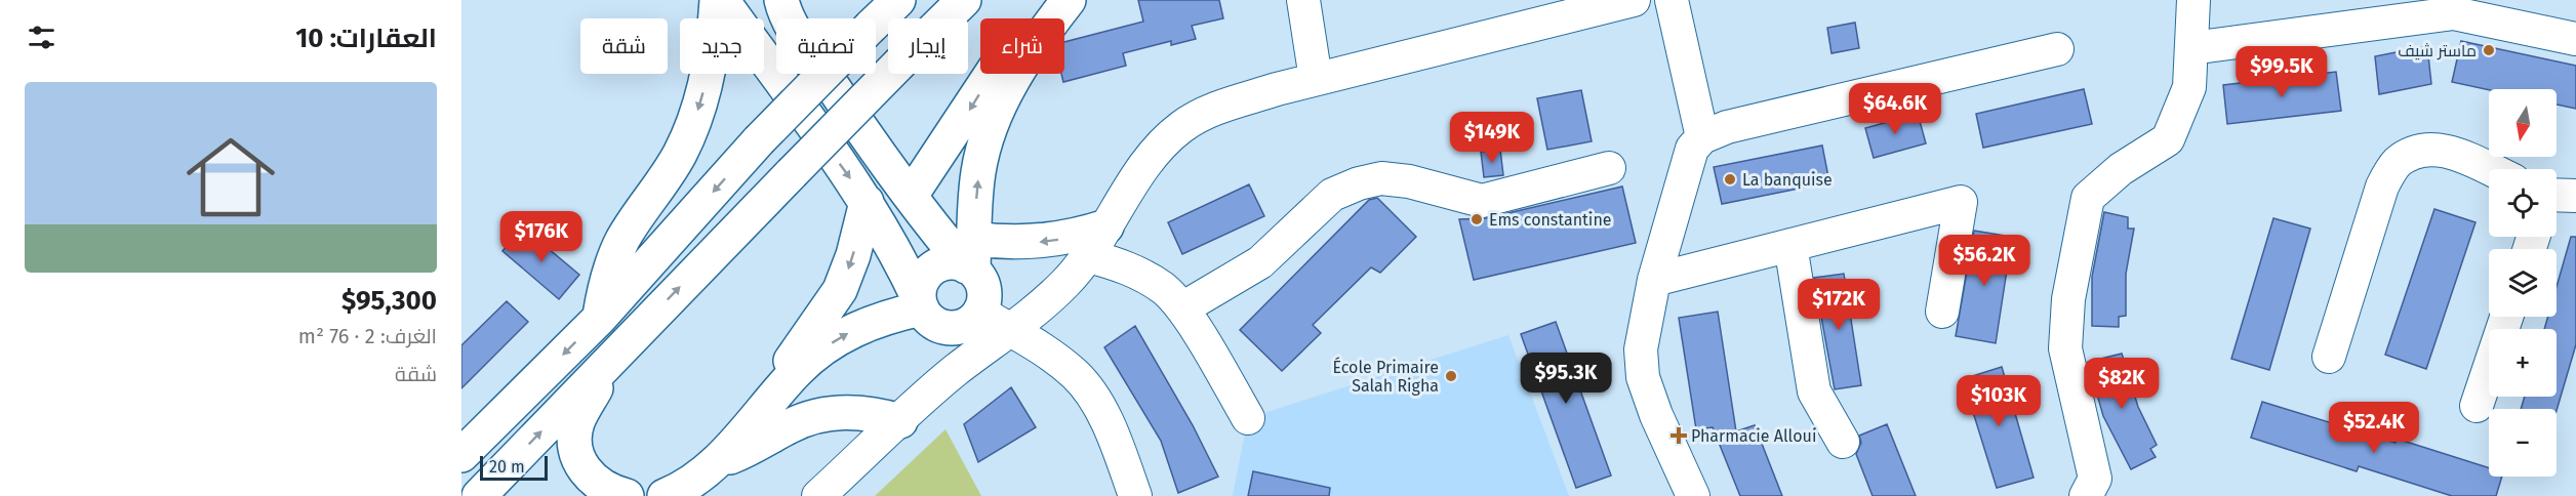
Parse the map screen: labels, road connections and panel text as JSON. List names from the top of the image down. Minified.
{"places":{"other":["ماستر شيف","La banquise","Ems constantine","École Primaire Salah Righa"],"health":["Pharmacie Alloui"]},"scale_bar":"20 m","north":"bottom","page":{"heading":"العقارات: 10","chip":["شراء","إيجار","تصفية","جديد","شقة"],"price":["$99.5K","$64.6K","$149K","$176K","$56.2K","$172K","$95.3K","$82K","$103K","$52.4K"],"list":[{"name":"$95,300","note":"الغرف: 2 · 76 m² · شقة"}],"map_buttons":["+","−"],"scale":"20 m"}}
